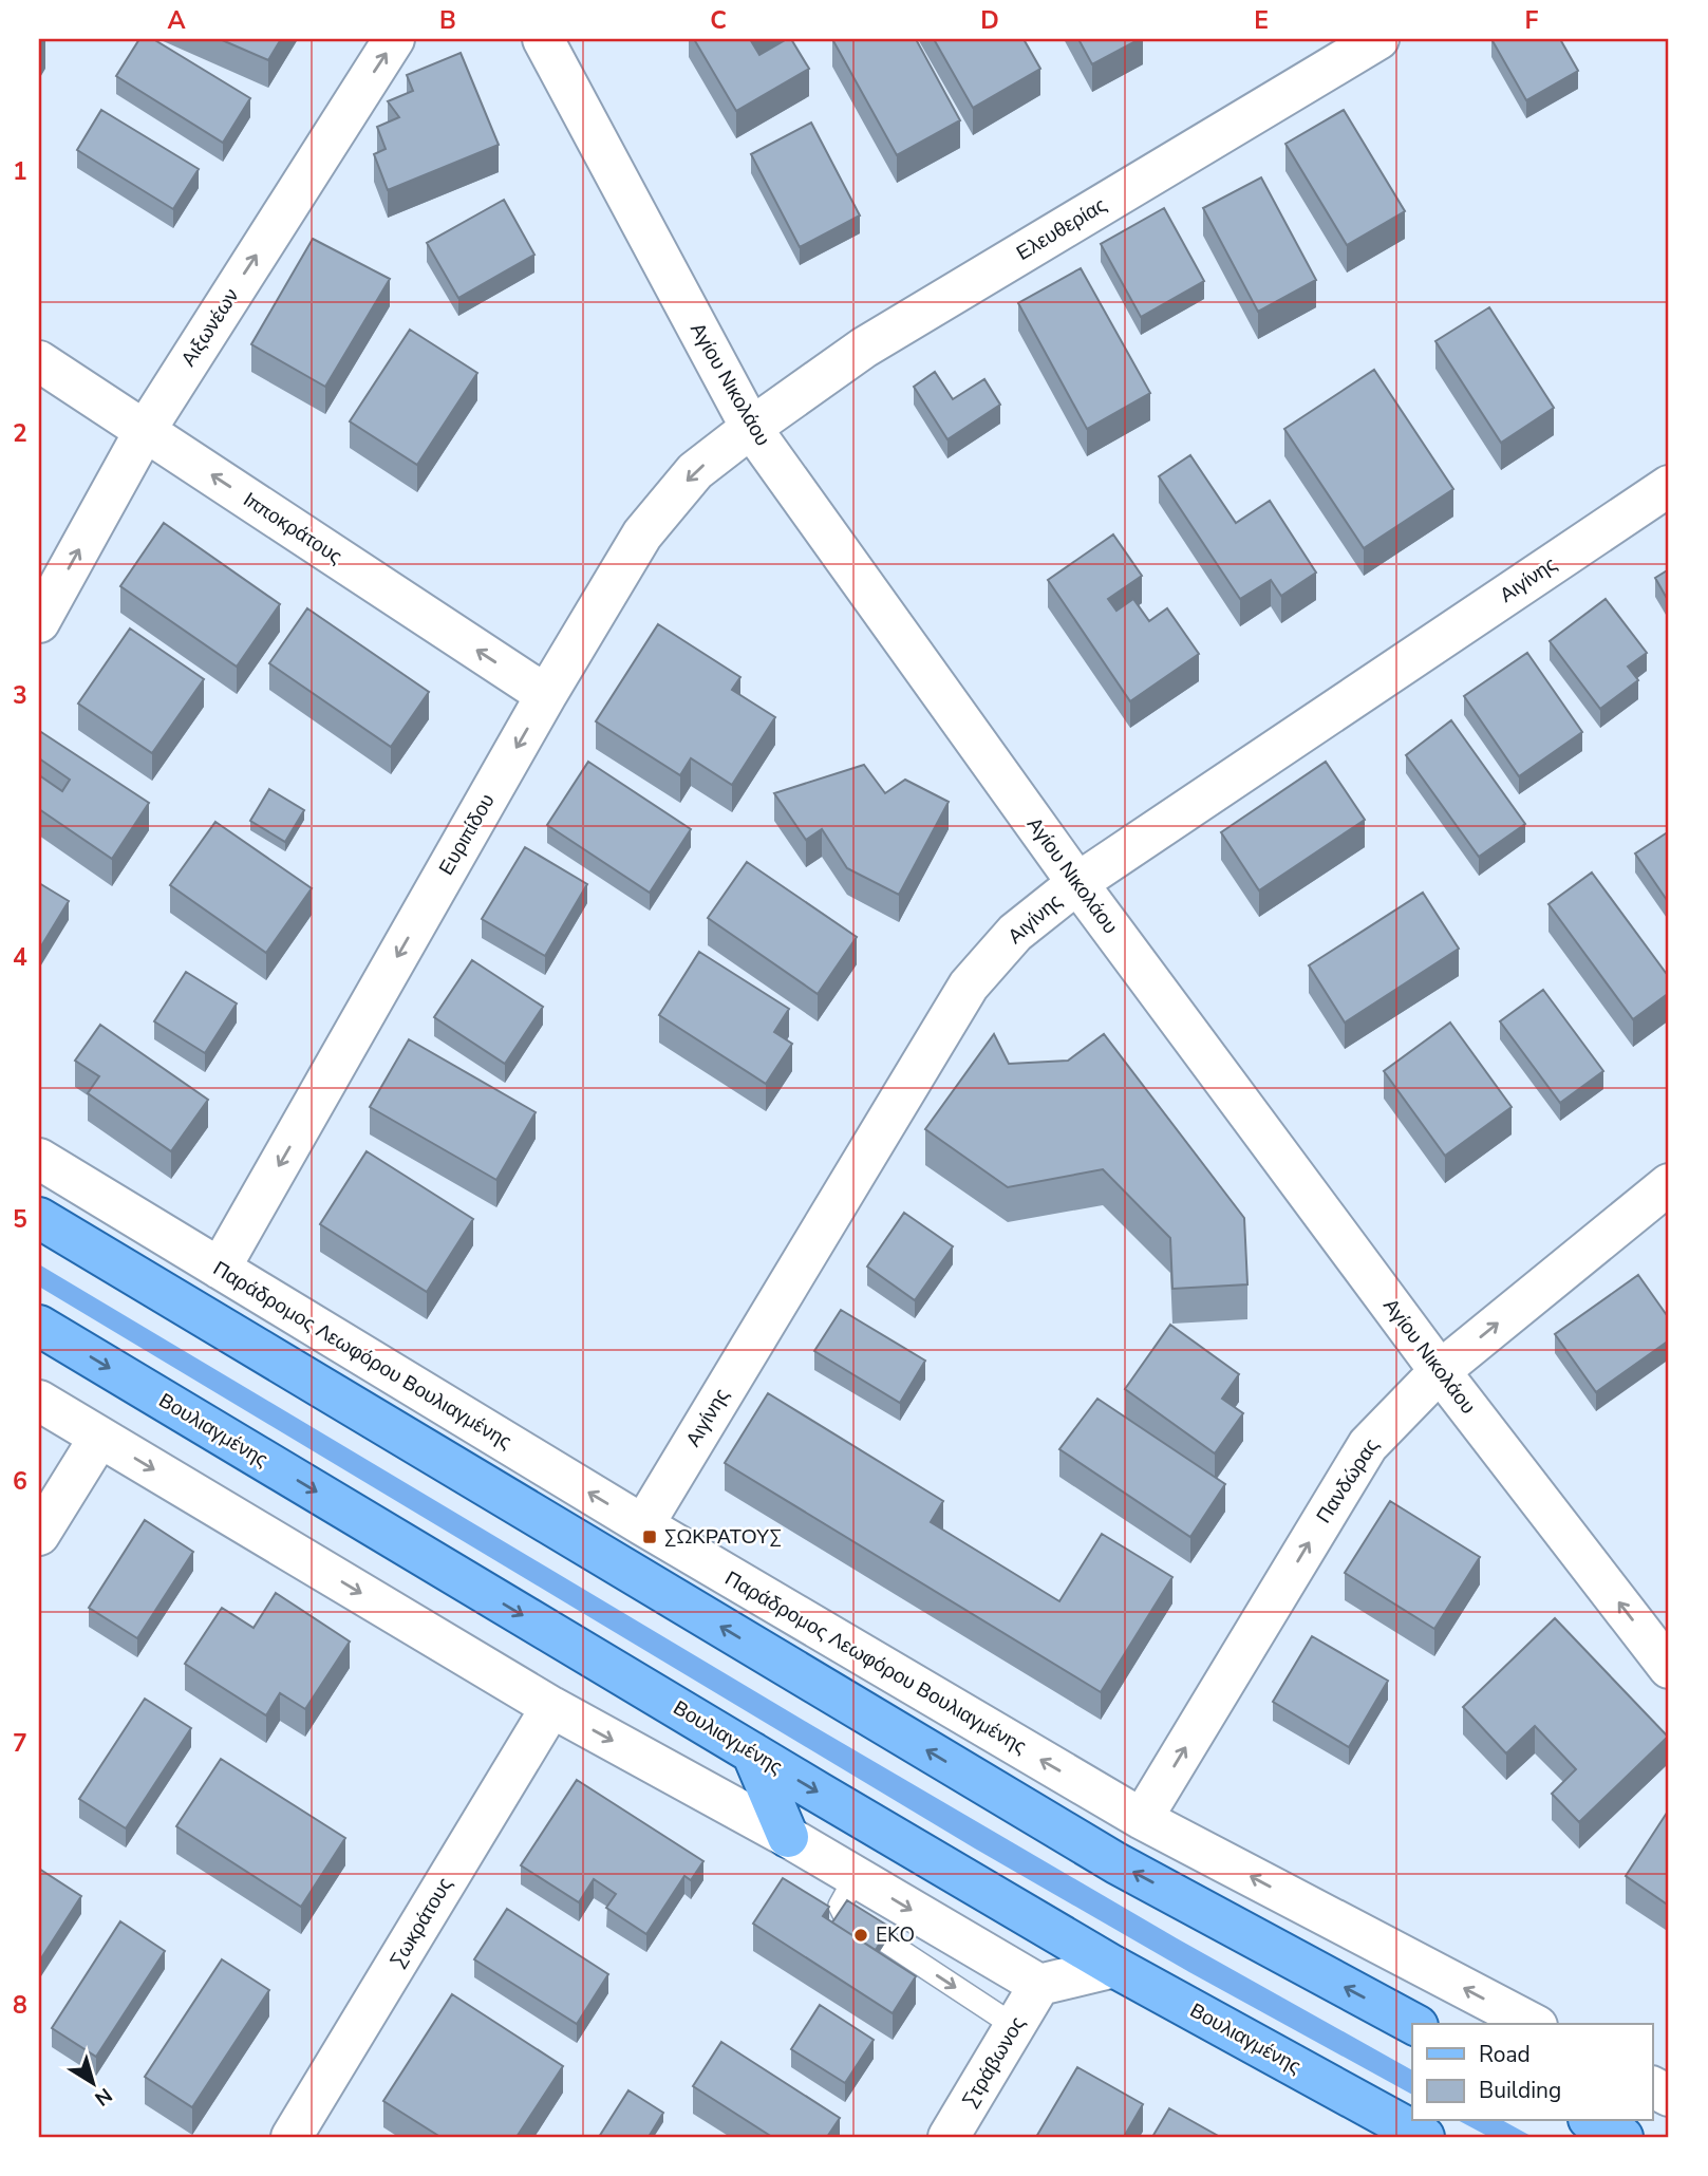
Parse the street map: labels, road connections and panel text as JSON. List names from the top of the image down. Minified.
{"streets":{"main road":["Βουλιαγμένης"],"street":["Ελευθερίας","Αιξωνέων","Αγίου Νικολάου","Ιπποκράτους","Αιγίνης","Ευριπίδου","Παράδρομος Λεωφόρου Βουλιαγμένης","Πανδώρας","Σωκράτους","Στράβωνος"]},"crossings":[["Ελευθερίας","Αγίου Νικολάου"],["Ελευθερίας","Ευριπίδου"],["Αιξωνέων","Ιπποκράτους"],["Αγίου Νικολάου","Αιγίνης"],["Αγίου Νικολάου","Ευριπίδου"],["Αγίου Νικολάου","Πανδώρας"],["Ιπποκράτους","Ευριπίδου"],["Αιγίνης","Παράδρομος Λεωφόρου Βουλιαγμένης"],["Ευριπίδου","Παράδρομος Λεωφόρου Βουλιαγμένης"],["Παράδρομος Λεωφόρου Βουλιαγμένης","Πανδώρας"]],"one_way":["Αιξωνέων","Ιπποκράτους","Ευριπίδου","Πανδώρας"],"places":{"transit":["ΣΩΚΡΑΤΟΥΣ"],"other":["EKO"]},"legend":["Road","Building"],"north":"bottom right","grid":{"columns":["A","B","C","D","E","F"],"rows":["1","2","3","4","5","6","7","8"]}}
